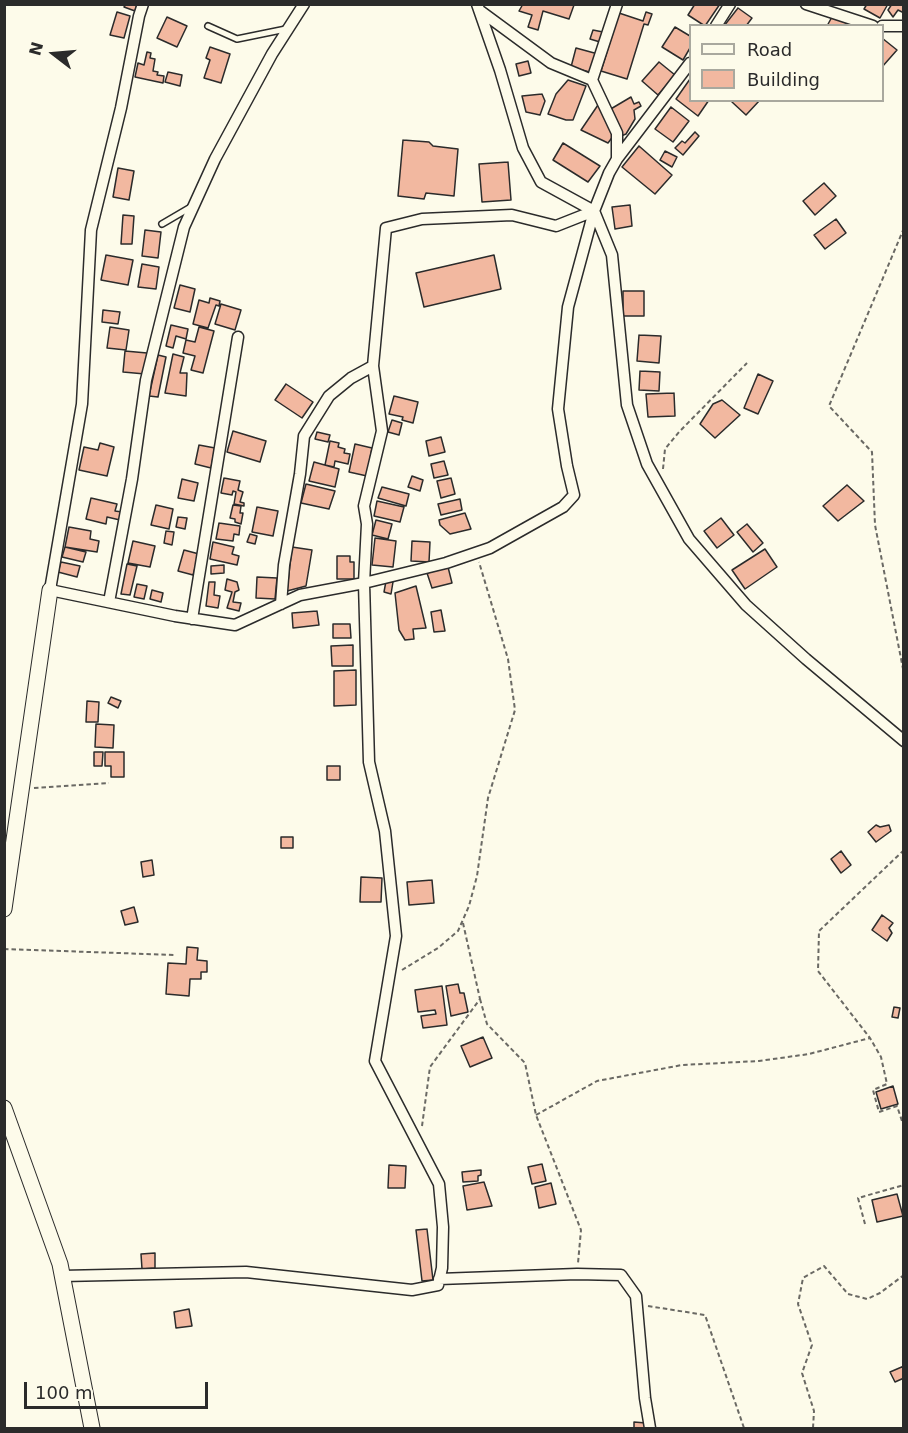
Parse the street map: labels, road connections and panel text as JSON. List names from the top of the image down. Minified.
{"legend":["Road","Building"],"scale_bar":"100 m","north":"left"}
